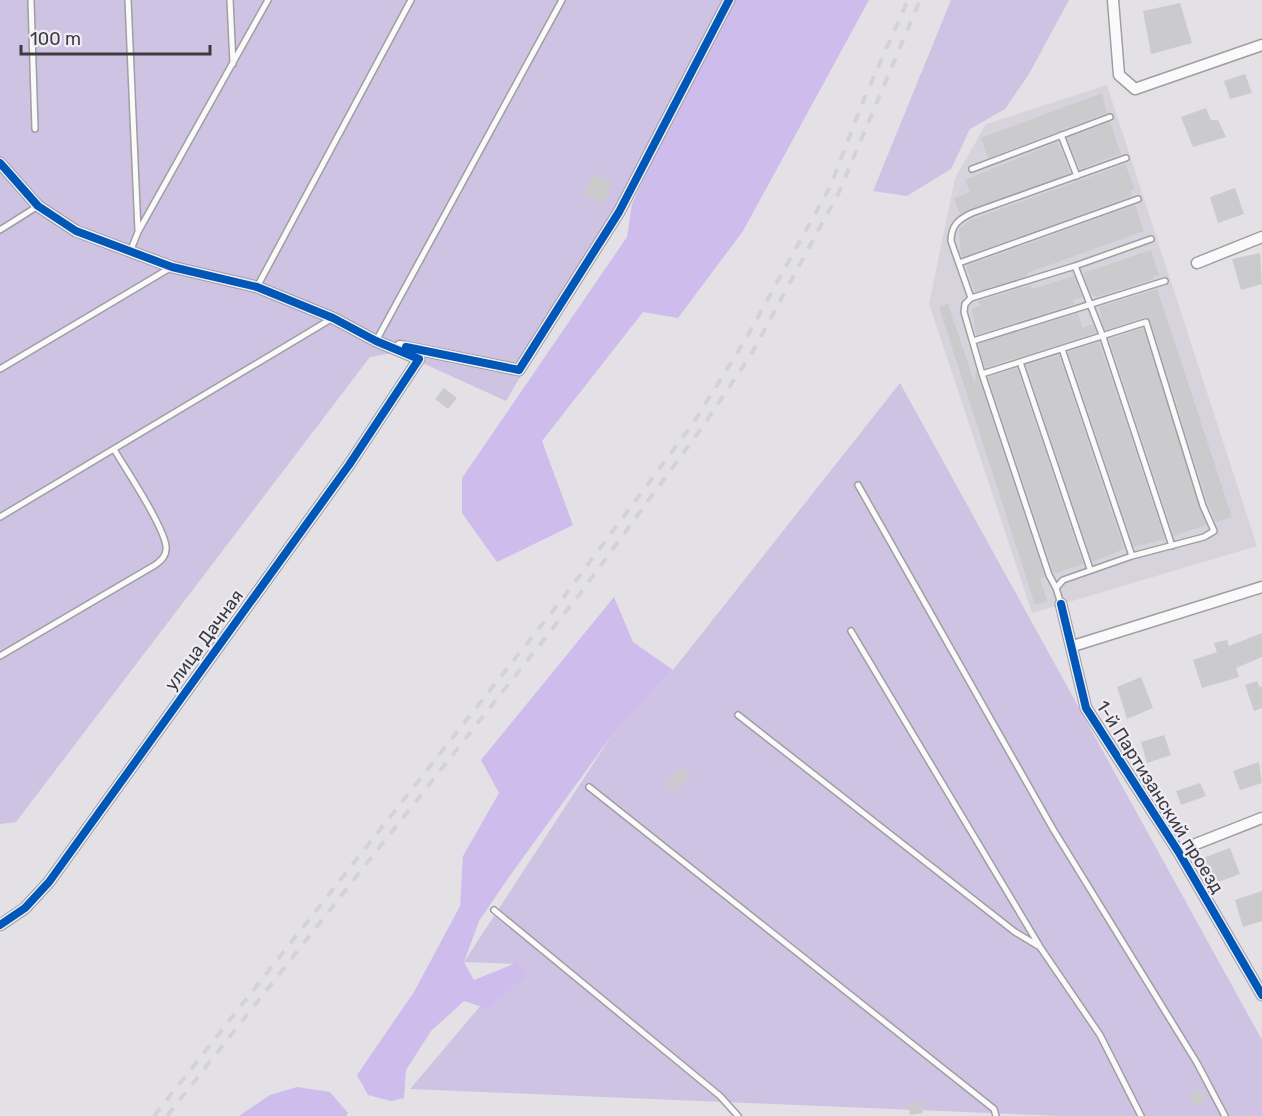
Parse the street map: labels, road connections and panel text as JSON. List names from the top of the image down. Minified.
{"streets":{"street":["улица Дачная","1-й Партизанский проезд"]},"scale_bar":"100 m"}
